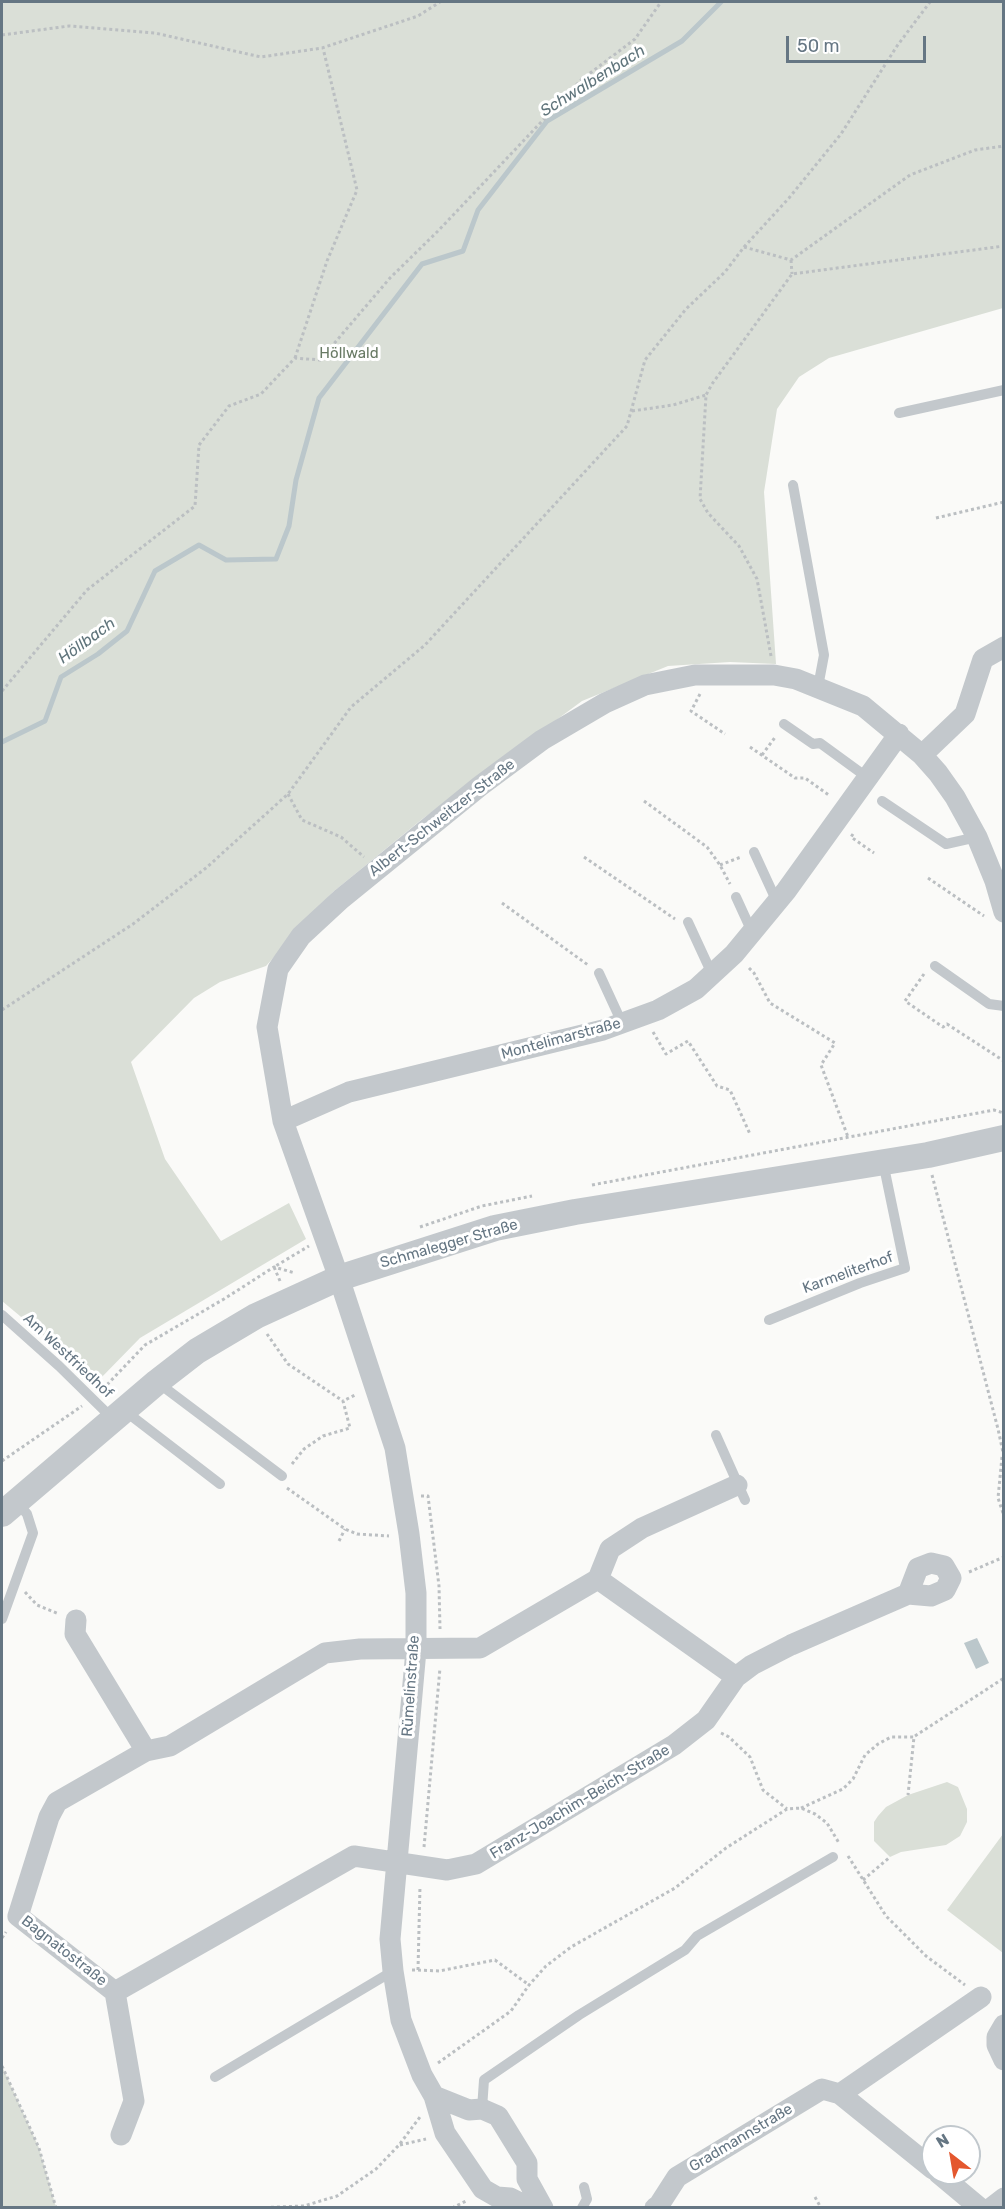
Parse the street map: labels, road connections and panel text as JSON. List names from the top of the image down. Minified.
{"streets":{"street":["Albert-Schweitzer-Straße","Montelimarstraße","Schmalegger Straße","Rümelinstraße","Franz-Joachim-Beich-Straße","Bagnatostraße","Gradmannstraße"],"lane":["Karmeliterhof","Am Westfriedhof"]},"crossings":[["Albert-Schweitzer-Straße","Montelimarstraße"],["Albert-Schweitzer-Straße","Schmalegger Straße"],["Albert-Schweitzer-Straße","Rümelinstraße"],["Schmalegger Straße","Karmeliterhof"],["Schmalegger Straße","Am Westfriedhof"],["Schmalegger Straße","Rümelinstraße"],["Rümelinstraße","Franz-Joachim-Beich-Straße"],["Rümelinstraße","Bagnatostraße"],["Franz-Joachim-Beich-Straße","Bagnatostraße"]],"water":["Schwalbenbach","Höllbach"],"parks":["Höllwald"],"scale_bar":"50 m","north":"top left"}
